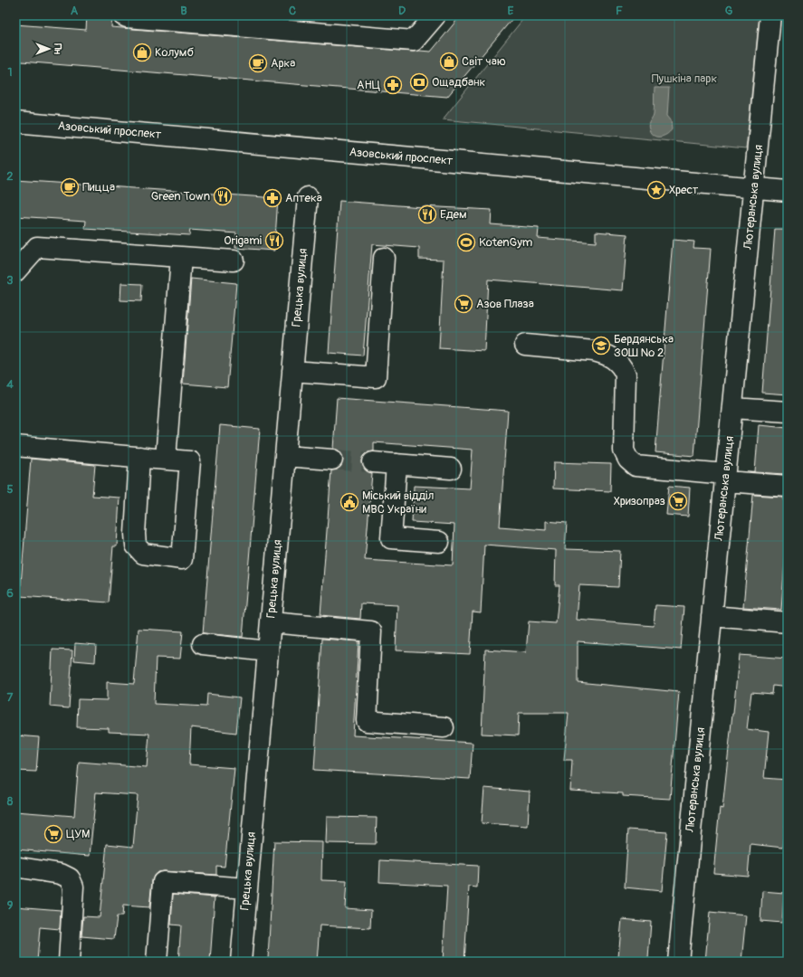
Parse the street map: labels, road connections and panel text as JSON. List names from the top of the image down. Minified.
{"streets":{"street":["Азовський проспект","Лютеранська вулиця","Грецька вулиця"]},"crossings":[["Азовський проспект","Лютеранська вулиця"]],"parks":["Пушкіна парк"],"places":{"shop":["Колумб","Світ чаю"],"cafe":["Арка","Пицца"],"bank":["Ощадбанк"],"pharmacy":["АНЦ","Аптека"],"place":["Хрест"],"restaurant":["Green Town","Едем","Origami"],"sports":["KotenGym"],"supermarket":["Азов Плаза","Хризопраз","ЦУМ"],"school or university":["Бердянська ЗОШ № 2"],"public building":["Міський відділ МВС України"]},"north":"right","grid":{"columns":["A","B","C","D","E","F","G"],"rows":["1","2","3","4","5","6","7","8","9"]}}
